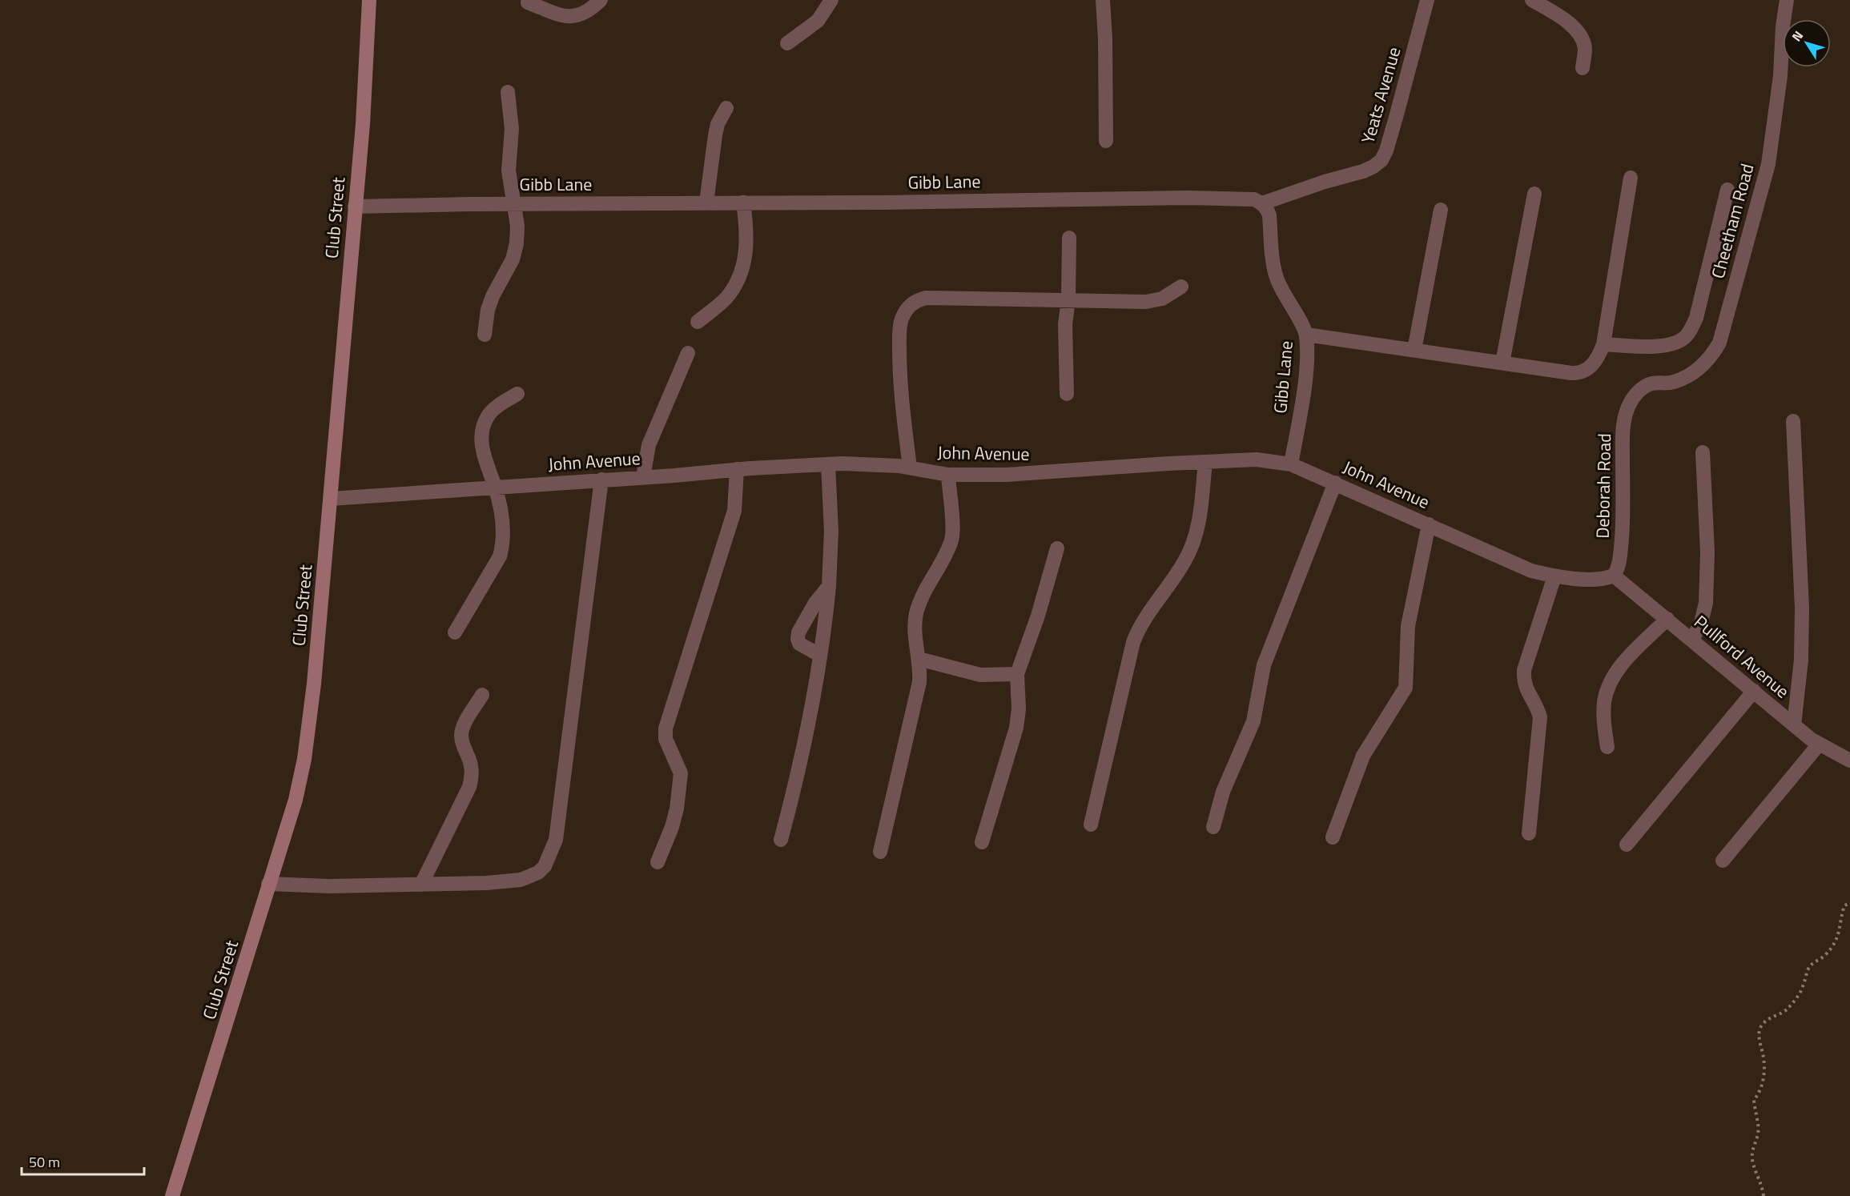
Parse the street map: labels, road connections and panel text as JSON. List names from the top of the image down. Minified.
{"streets":{"main road":["Club Street"],"street":["Yeats Avenue","Gibb Lane","Cheetham Road","John Avenue","Deborah Road","Pullford Avenue"]},"crossings":[["Yeats Avenue","Gibb Lane"],["Gibb Lane","Club Street"],["Gibb Lane","John Avenue"],["Club Street","John Avenue"],["Cheetham Road","Deborah Road"],["John Avenue","Deborah Road"],["John Avenue","Pullford Avenue"],["Deborah Road","Pullford Avenue"]],"scale_bar":"50 m","north":"top left"}
